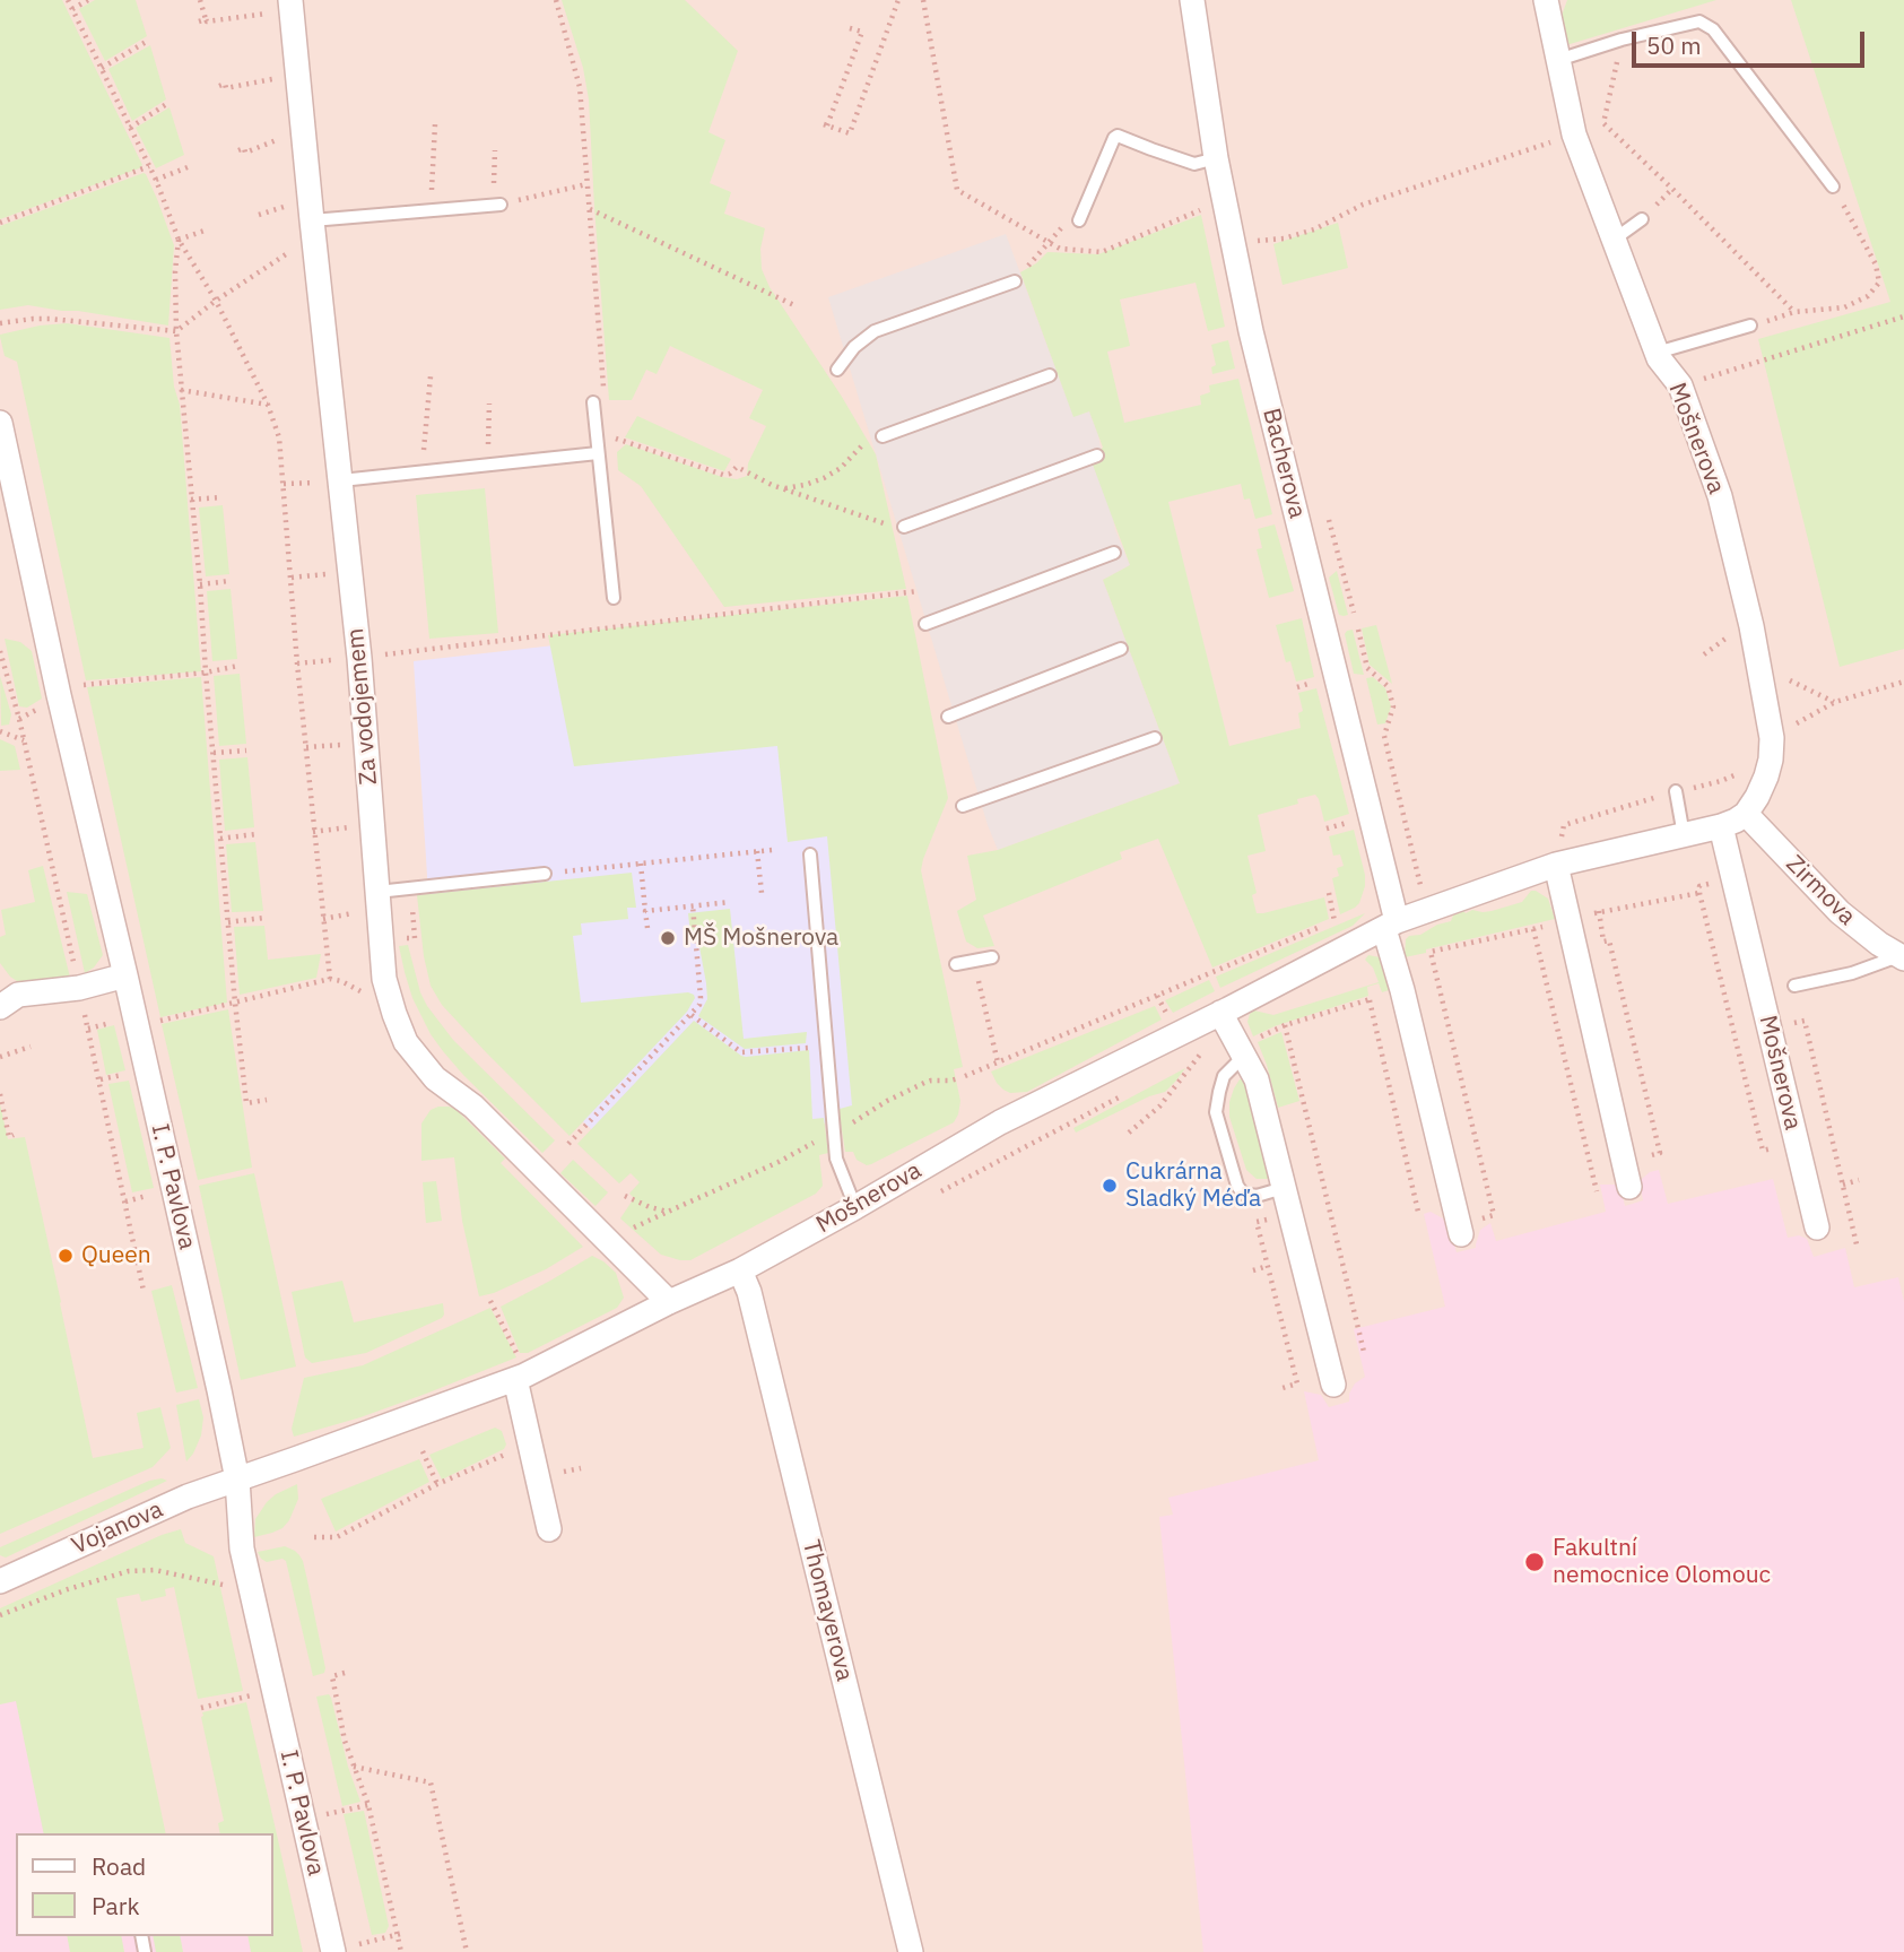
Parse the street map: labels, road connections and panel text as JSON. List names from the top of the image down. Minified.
{"streets":{"street":["Mošnerova","Bacherova","Za vodojemem","Zirmova","I. P. Pavlova","Vojanova","Thomayerova"]},"crossings":[["Mošnerova","Bacherova"],["Mošnerova","Za vodojemem"],["Mošnerova","Zirmova"],["Mošnerova","I. P. Pavlova"],["Mošnerova","Vojanova"],["Mošnerova","Thomayerova"],["I. P. Pavlova","Vojanova"]],"places":["MŠ Mošnerova","Cukrárna Sladký Méďa","Queen","Fakultní nemocnice Olomouc"],"legend":["Road","Park"],"scale_bar":"50 m"}
